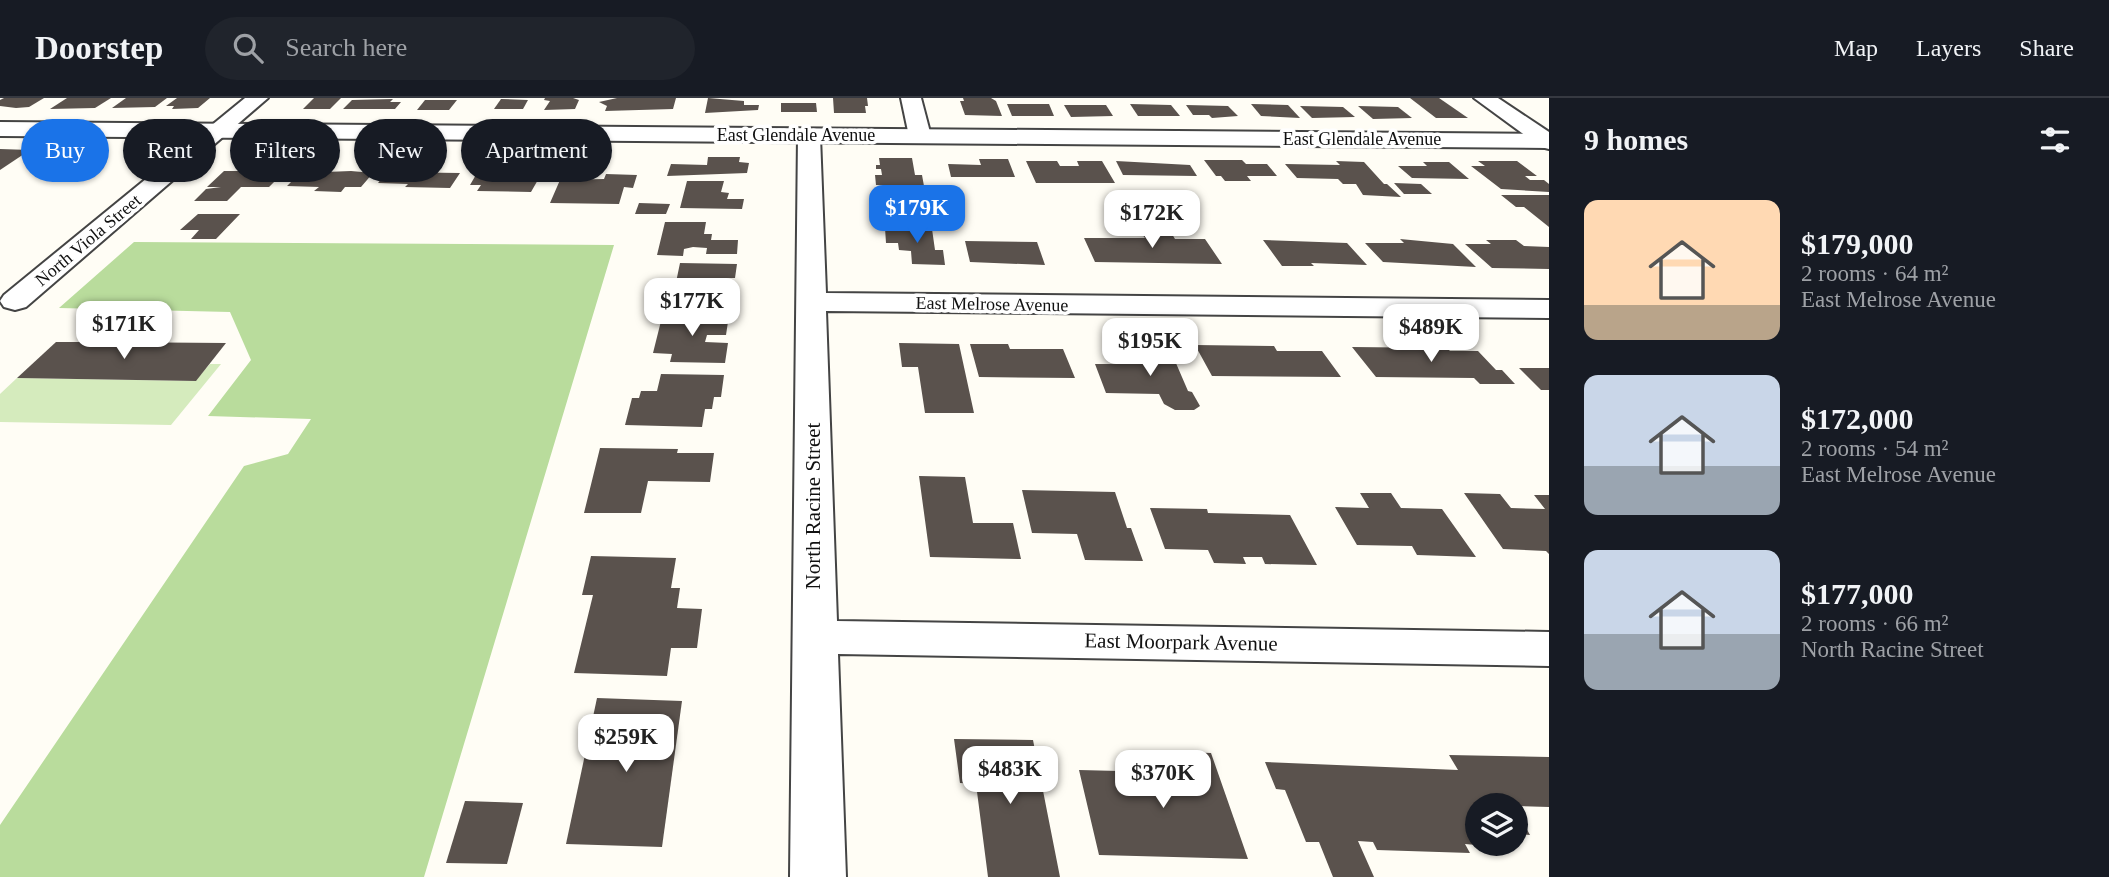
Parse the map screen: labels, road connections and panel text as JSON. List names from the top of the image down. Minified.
{"streets":{"street":["East Glendale Avenue","North Viola Street","East Melrose Avenue","North Racine Street","East Moorpark Avenue"]},"crossings":[["East Glendale Avenue","North Viola Street"],["East Glendale Avenue","North Racine Street"],["East Melrose Avenue","North Racine Street"],["North Racine Street","East Moorpark Avenue"]],"page":{"header":"Doorstep","search":"Search here","nav":["Map","Layers","Share"],"heading":"9 homes","chip":["Buy","Rent","Filters","New","Apartment"],"list":[{"name":"$179,000","note":"2 rooms · 64 m² · East Melrose Avenue"},{"name":"$172,000","note":"2 rooms · 54 m² · East Melrose Avenue"},{"name":"$177,000","note":"2 rooms · 66 m² · North Racine Street"}],"price":["$179K","$172K","$177K","$171K","$489K","$195K","$259K","$483K","$370K"]}}
